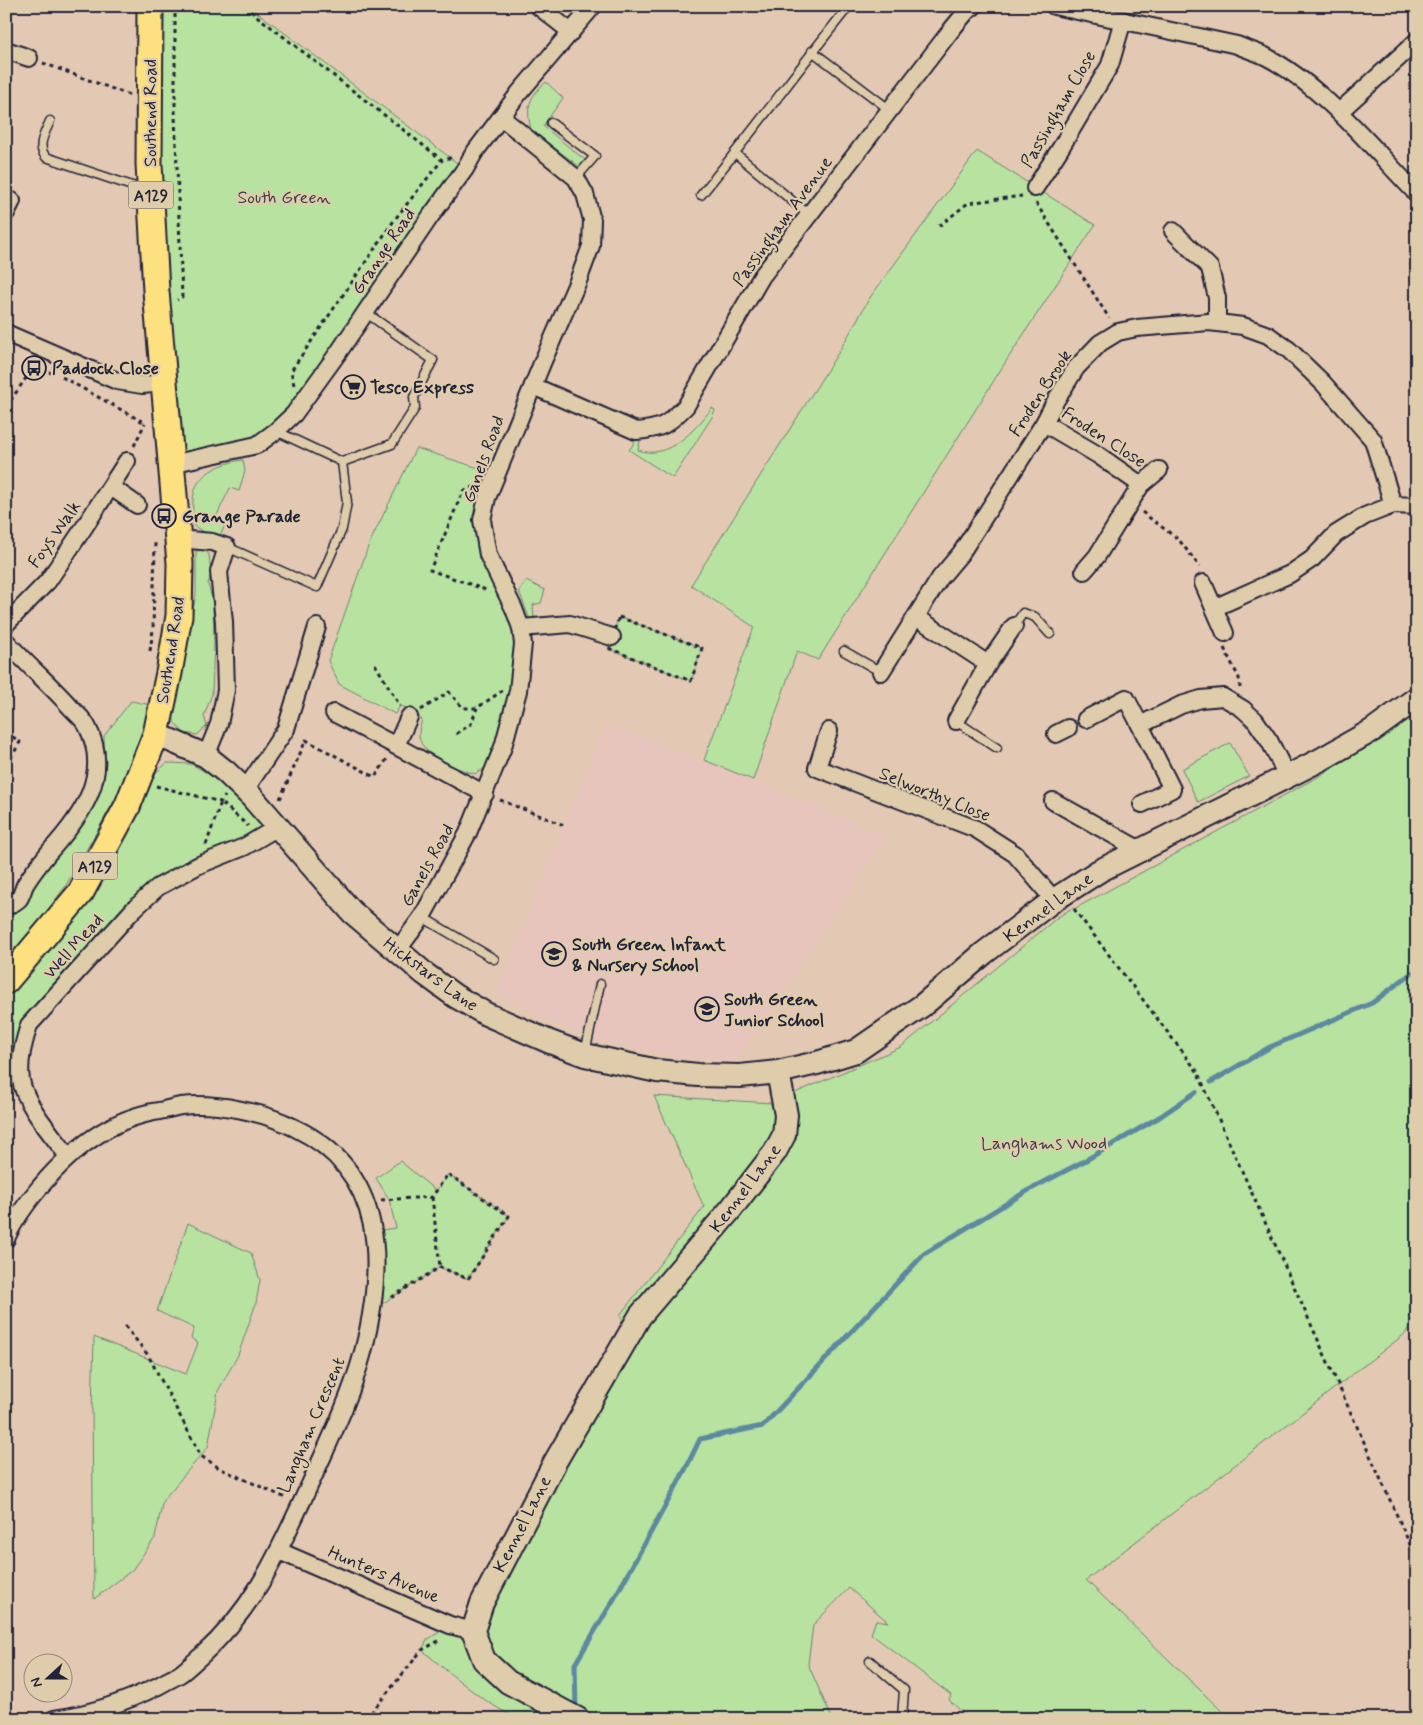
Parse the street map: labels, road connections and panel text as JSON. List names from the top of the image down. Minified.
{"streets":{"main road":["Southend Road","A129"],"street":["Passingham Close","Passingham Avenue","Grange Road","Froden Brook","Froden Close","Ganels Road","Foys Walk","Selworthy Close","Kennel Lane","Well Mead","Hickstars Lane","Langham Crescent","Hunters Avenue"]},"crossings":[["Southend Road","Grange Road"],["Southend Road","Hickstars Lane"],["Passingham Avenue","Ganels Road"],["Grange Road","Ganels Road"],["Froden Brook","Froden Close"],["Ganels Road","Hickstars Lane"],["Selworthy Close","Kennel Lane"],["Kennel Lane","Hickstars Lane"],["Kennel Lane","Hunters Avenue"],["Well Mead","Hickstars Lane"],["Well Mead","Langham Crescent"],["Langham Crescent","Hunters Avenue"]],"parks":["South Green","Langhams Wood"],"places":{"bus stop":["Paddock Close","Grange Parade"],"supermarket":["Tesco Express"],"school or university":["South Green Infant & Nursery School","South Green Junior School"]},"north":"left"}
